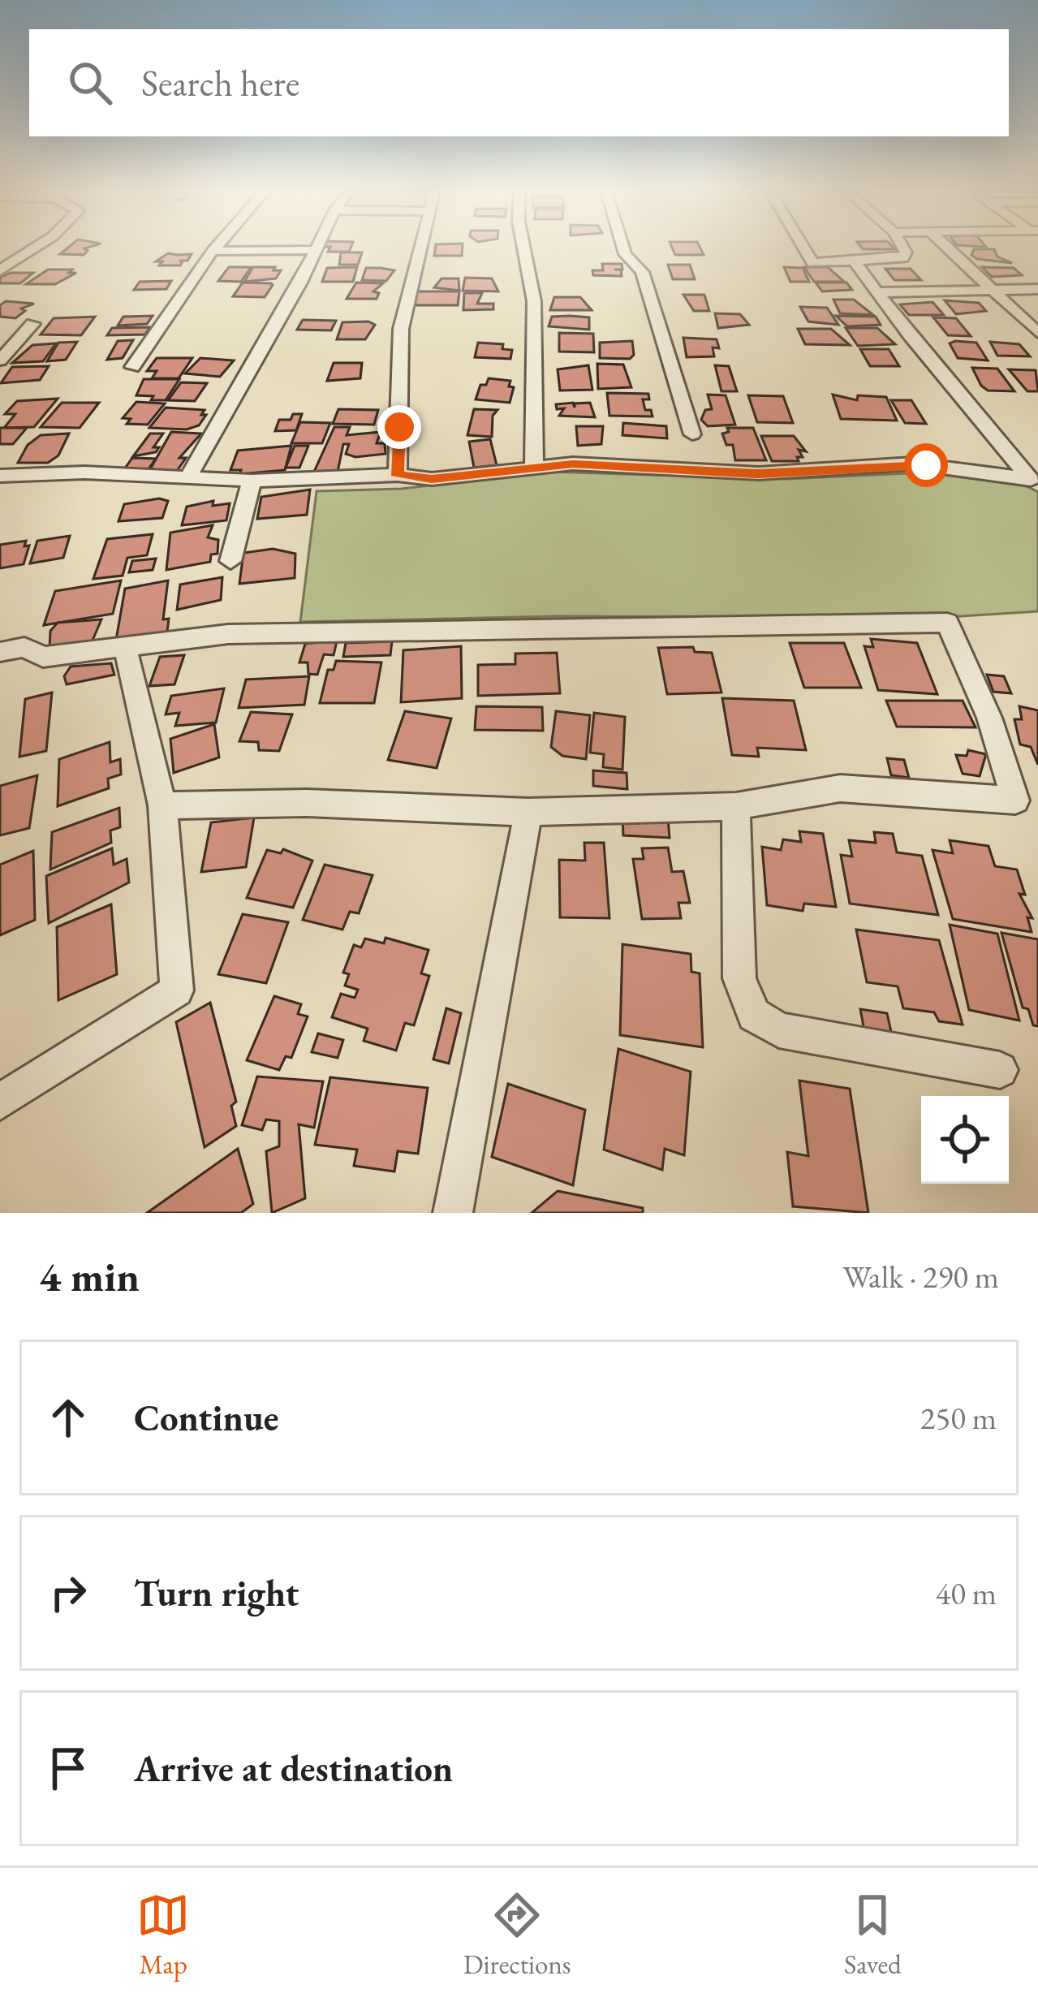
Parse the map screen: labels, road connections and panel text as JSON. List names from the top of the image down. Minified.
{"page":{"search":"Search here","heading":["4 min","Walk · 290 m"],"list":[["Continue","250 m"],["Turn right","40 m"],"Arrive at destination"],"nav":["Map","Directions","Saved"]}}
